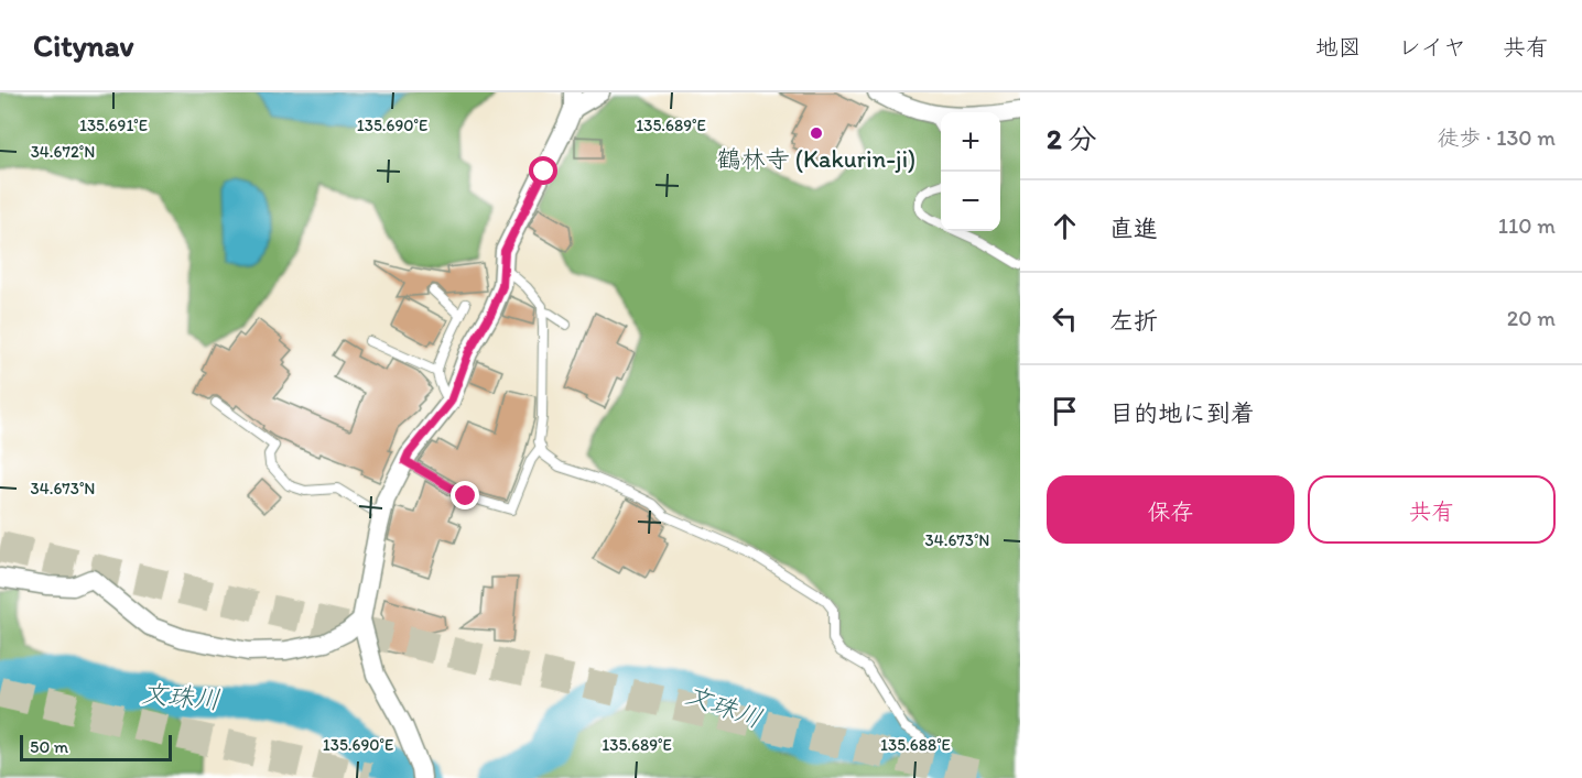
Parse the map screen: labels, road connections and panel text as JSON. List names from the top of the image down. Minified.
{"water":["文珠川"],"places":["鶴林寺 (Kakurin-ji)"],"scale_bar":"50 m","page":{"header":"Citynav","nav":["地図","レイヤ","共有"],"heading":["2 分","徒歩 · 130 m"],"map_buttons":["+","−"],"list":[["直進","110 m"],["左折","20 m"],"目的地に到着"],"buttons":["保存","共有"],"scale":"50 m"},"coordinates":["135.691°E","135.690°E","135.689°E","34.672°N","34.673°N","135.688°E"]}
